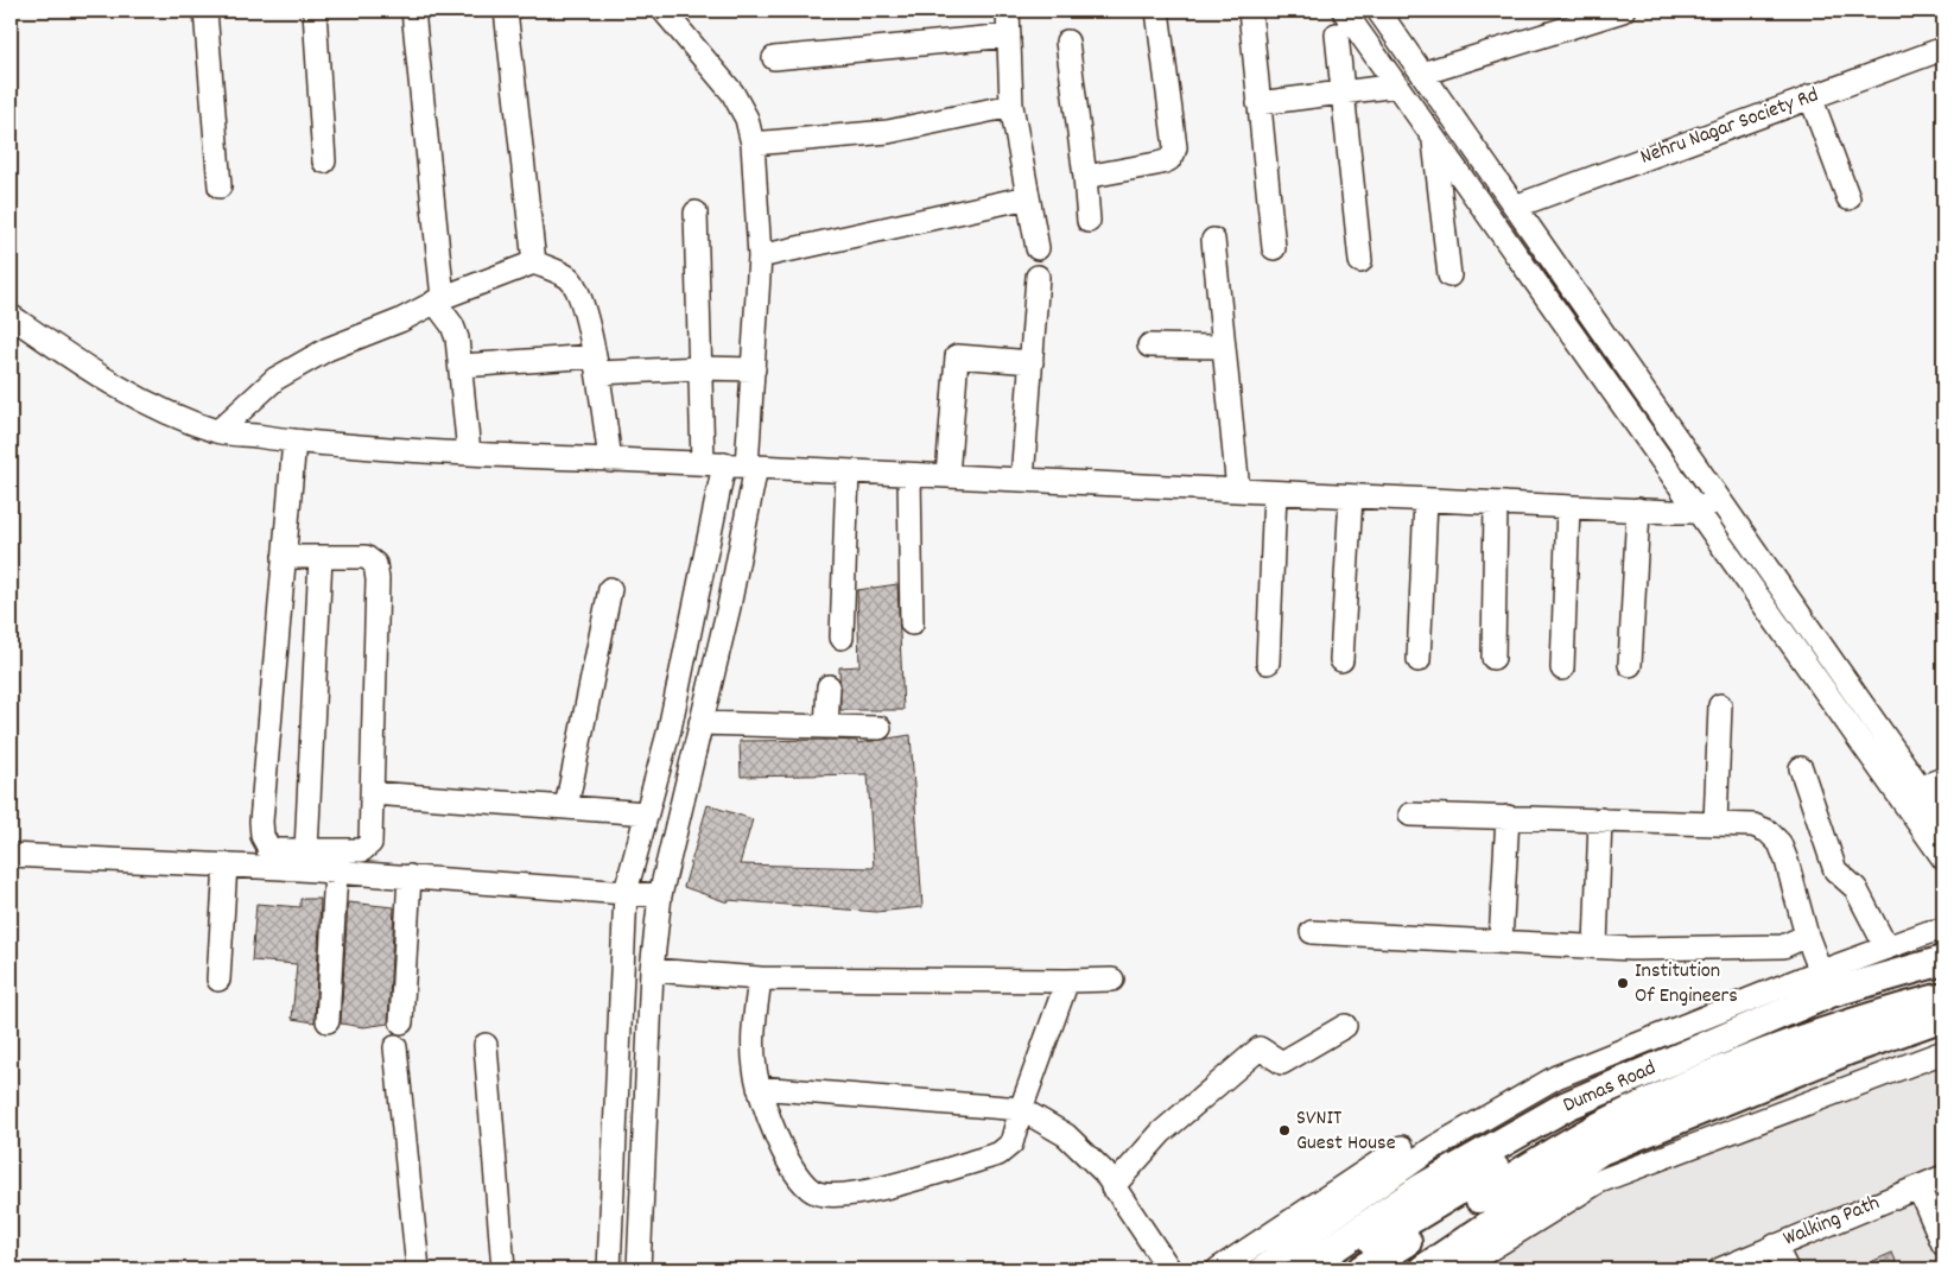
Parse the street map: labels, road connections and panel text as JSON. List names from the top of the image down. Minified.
{"streets":{"main road":["Dumas Road"],"street":["Nehru Nagar Society Rd","Walking Path"]},"places":["Institution Of Engineers","SVNIT Guest House"]}
